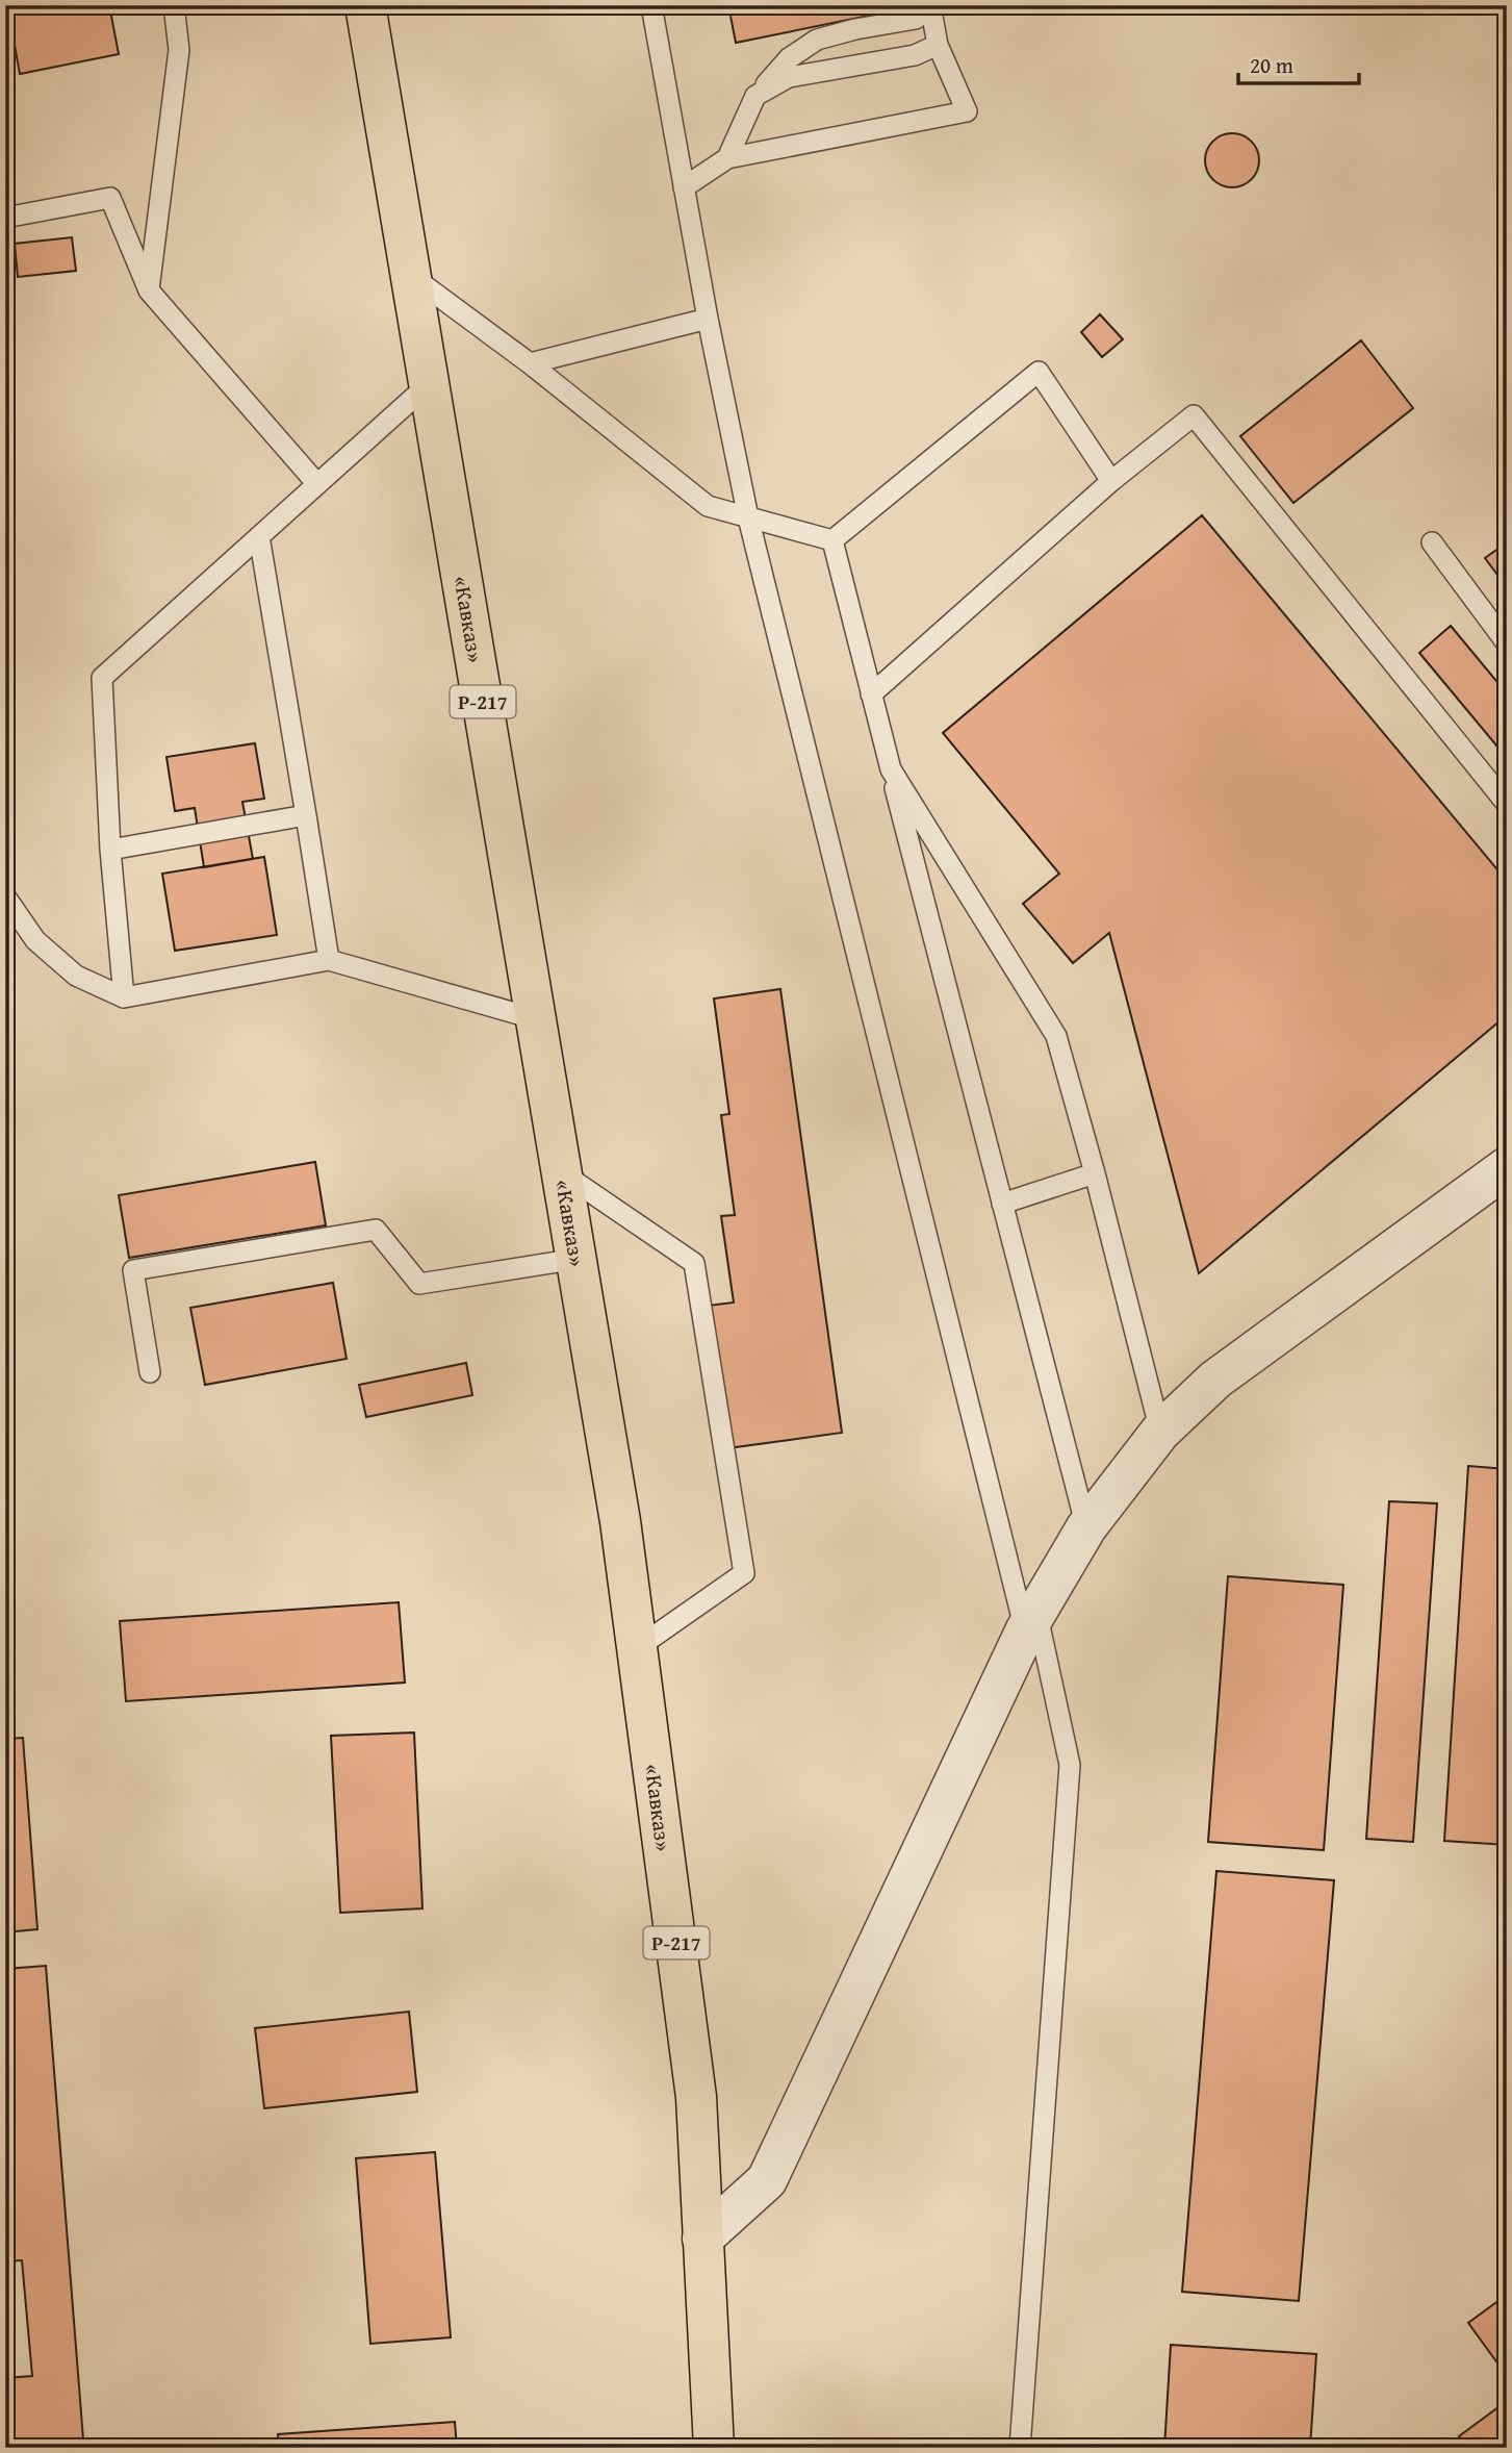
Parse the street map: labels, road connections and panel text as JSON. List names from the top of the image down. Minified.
{"streets":{"highway":["«Кавказ»","Р-217"]},"scale_bar":"20 m"}
